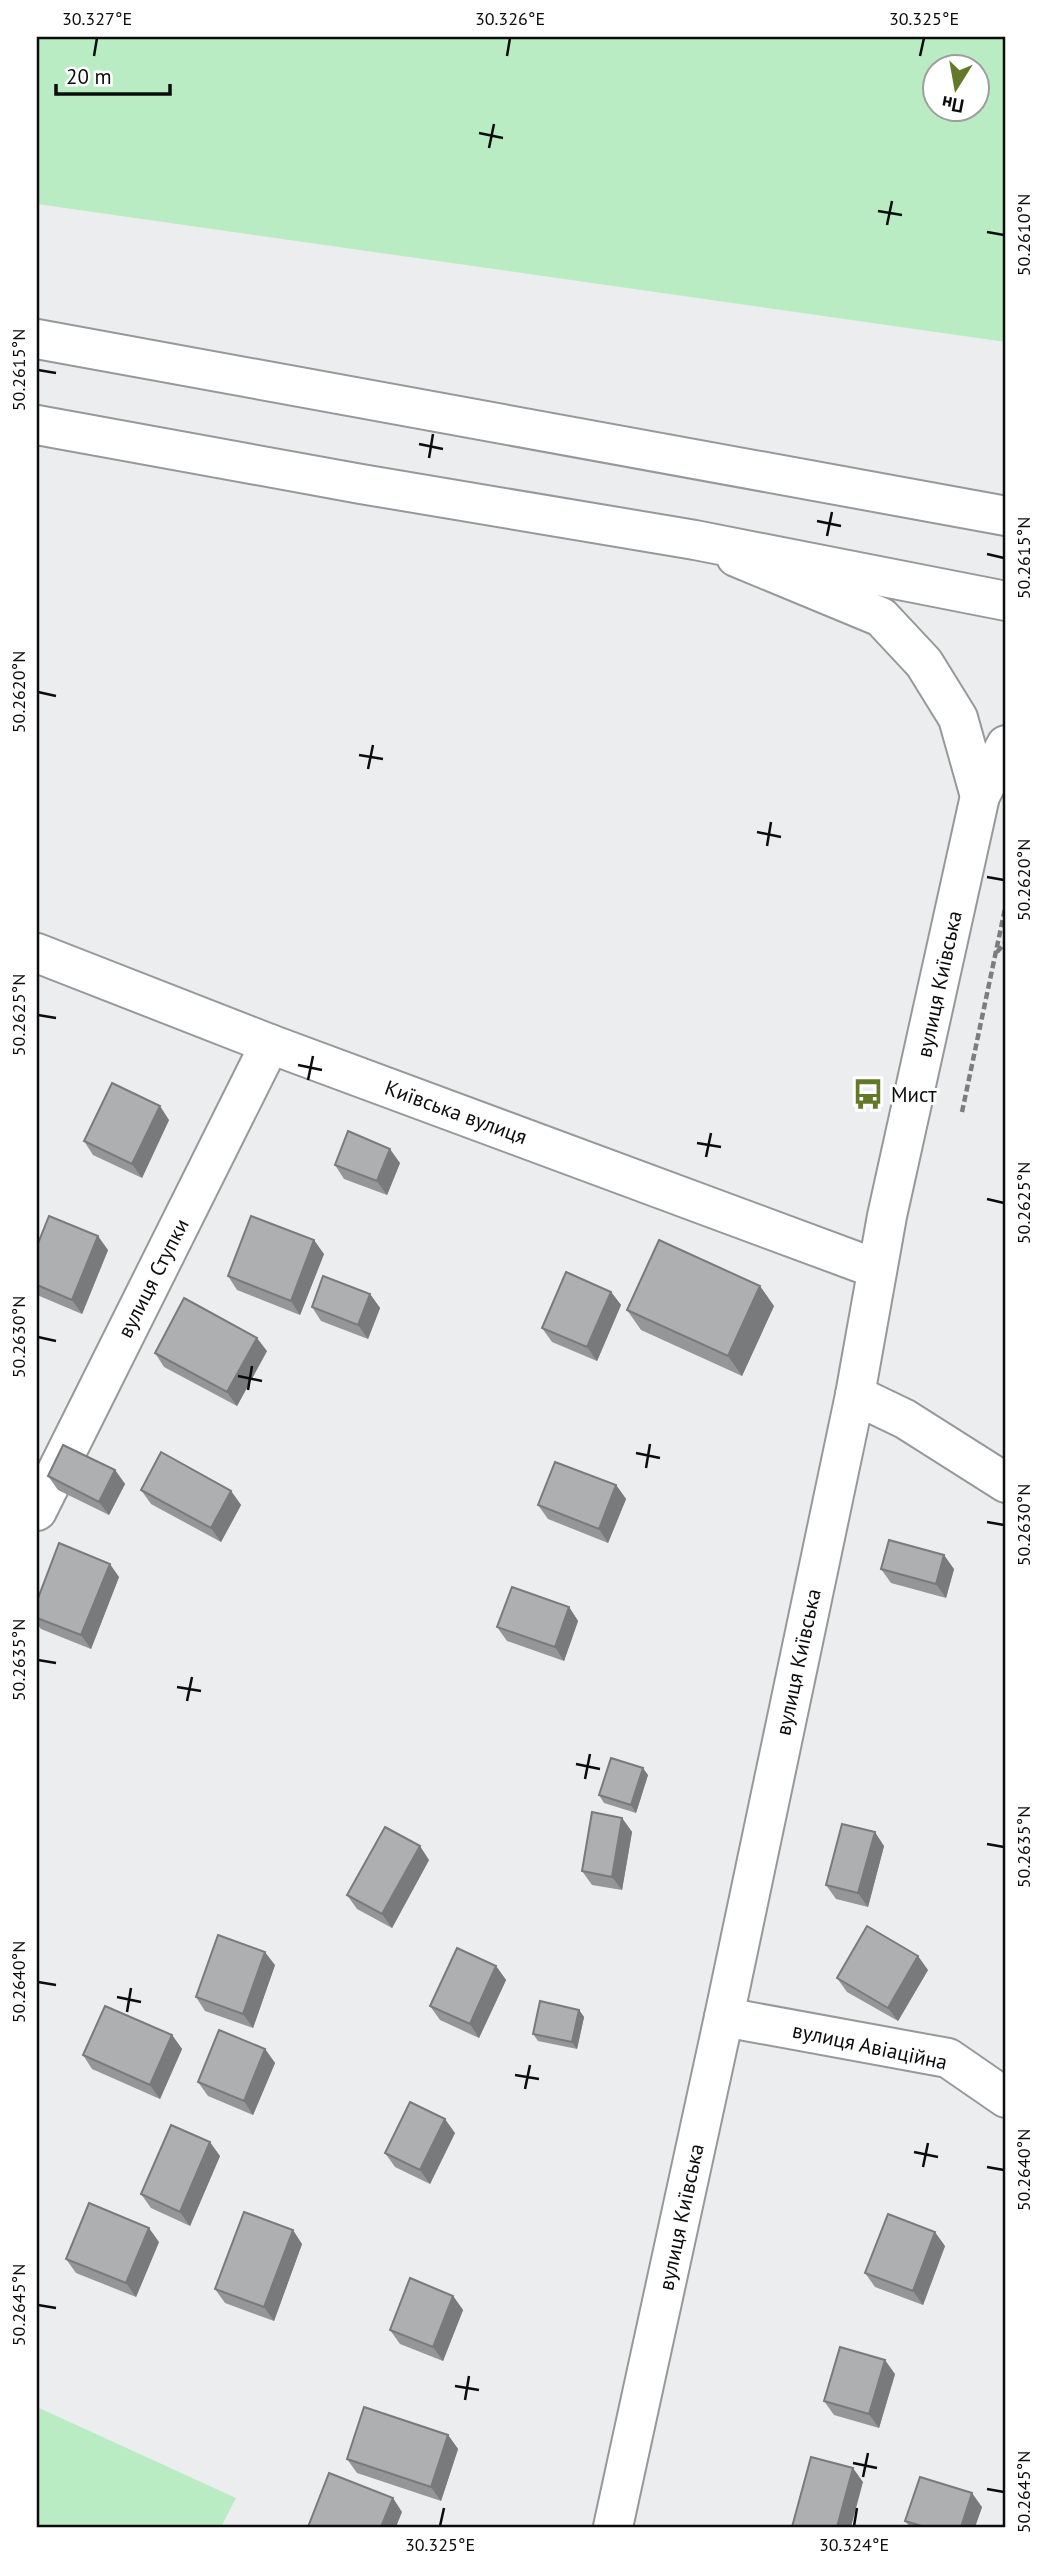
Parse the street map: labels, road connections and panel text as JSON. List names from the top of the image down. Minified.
{"streets":{"main road":["вулиця Київська","Київська вулиця","вулиця Ступки","вулиця Авіаційна"]},"crossings":[["вулиця Київська","Київська вулиця"],["вулиця Київська","вулиця Авіаційна"],["Київська вулиця","вулиця Ступки"]],"places":{"bus stop":["Мист"]},"scale_bar":"20 m","north":"bottom","coordinates":["30.327°E","30.326°E","30.325°E","50.2610°N","50.2615°N","50.2620°N","50.2625°N","50.2630°N","50.2635°N","50.2640°N","50.2645°N","30.324°E"]}
